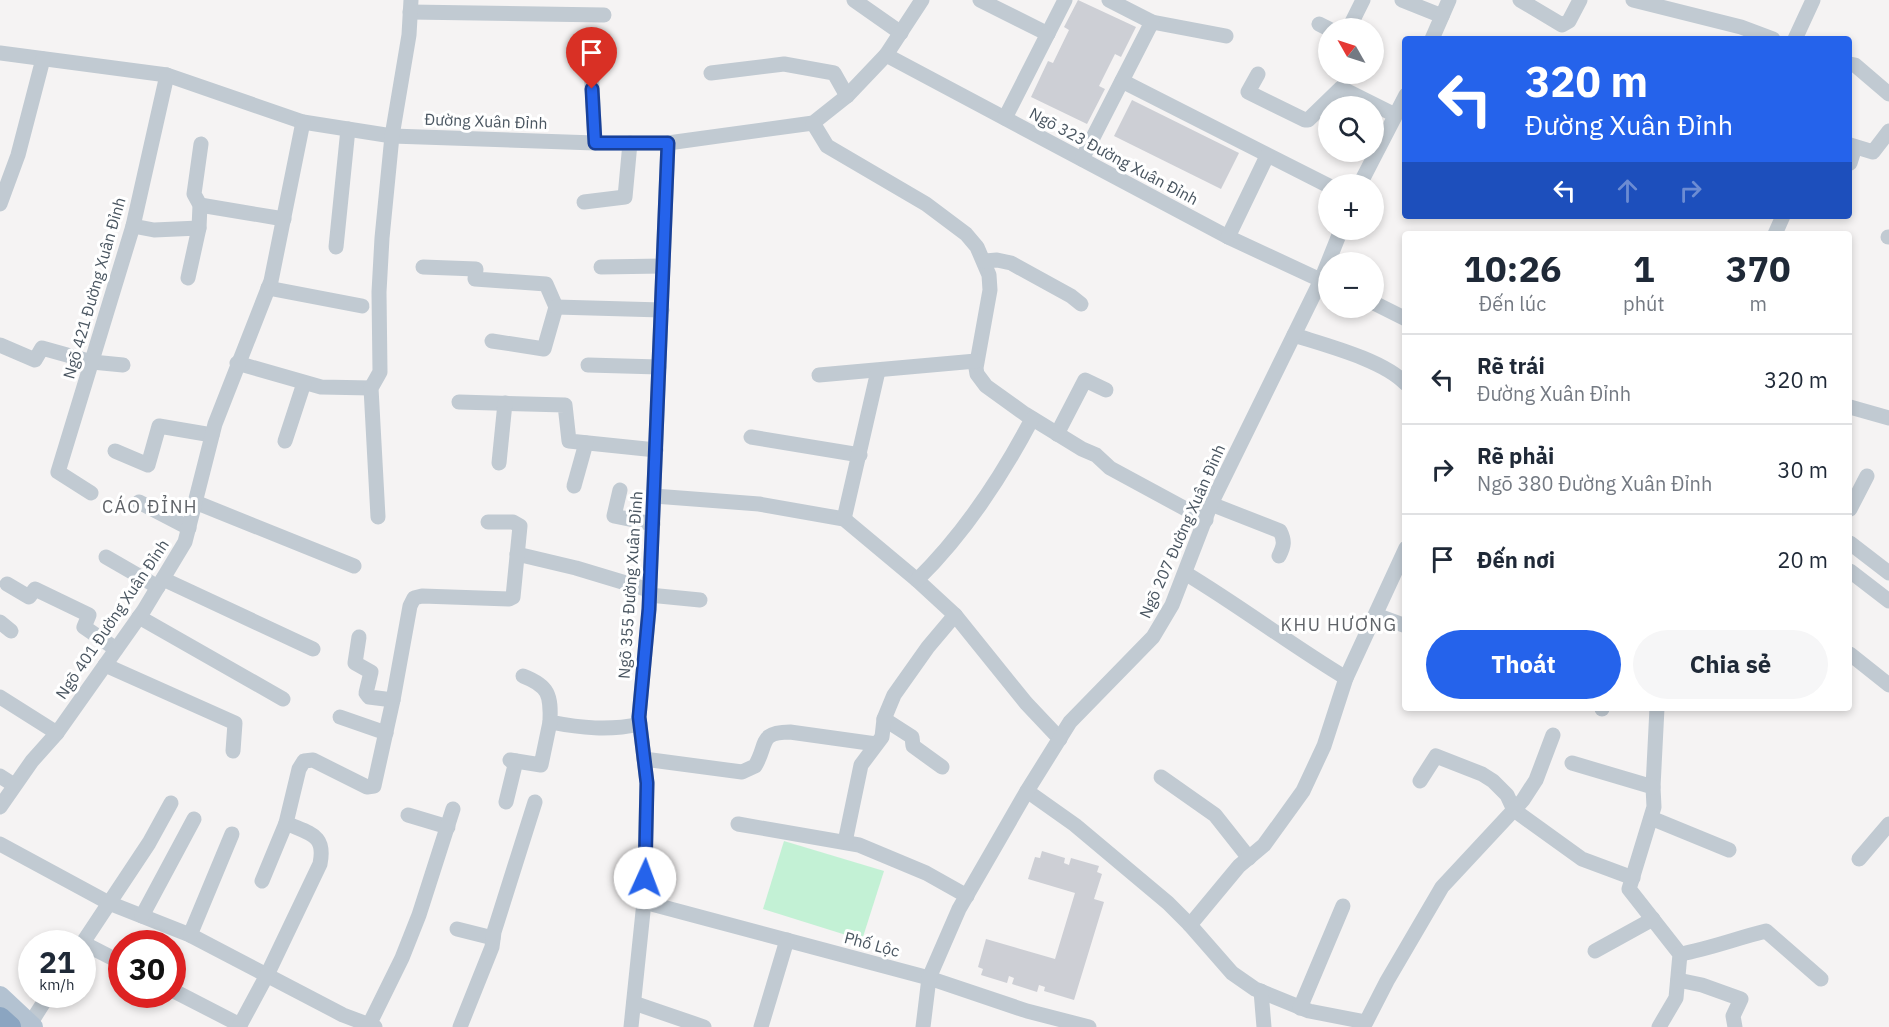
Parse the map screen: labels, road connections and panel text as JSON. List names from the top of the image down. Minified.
{"streets":{"street":["Đường Xuân Đỉnh","Ngõ 323 Đường Xuân Đỉnh","Ngõ 421 Đường Xuân Đỉnh","Ngõ 207 Đường Xuân Đỉnh","Ngõ 355 Đường Xuân Đỉnh","Ngõ 401 Đường Xuân Đỉnh","Phố Lộc"]},"crossings":[["Đường Xuân Đỉnh","Ngõ 421 Đường Xuân Đỉnh"],["Đường Xuân Đỉnh","Ngõ 355 Đường Xuân Đỉnh"],["Đường Xuân Đỉnh","Ngõ 401 Đường Xuân Đỉnh"],["Ngõ 207 Đường Xuân Đỉnh","Phố Lộc"],["Ngõ 355 Đường Xuân Đỉnh","Phố Lộc"]],"districts":["CÁO ĐỈNH","KHU HƯƠNG"],"north":"top left","page":{"map_buttons":["+","−"],"turn":["320 m","Đường Xuân Đỉnh"],"eta":["10:26","Đến lúc","1","phút","370","m"],"list":[{"name":"Rẽ trái","note":"Đường Xuân Đỉnh","value":"320 m"},{"name":"Rẽ phải","note":"Ngõ 380 Đường Xuân Đỉnh","value":"30 m"},{"name":"Đến nơi","value":"20 m"}],"buttons":["Thoát","Chia sẻ"],"speed":"21 km/h","limit":"30"}}
